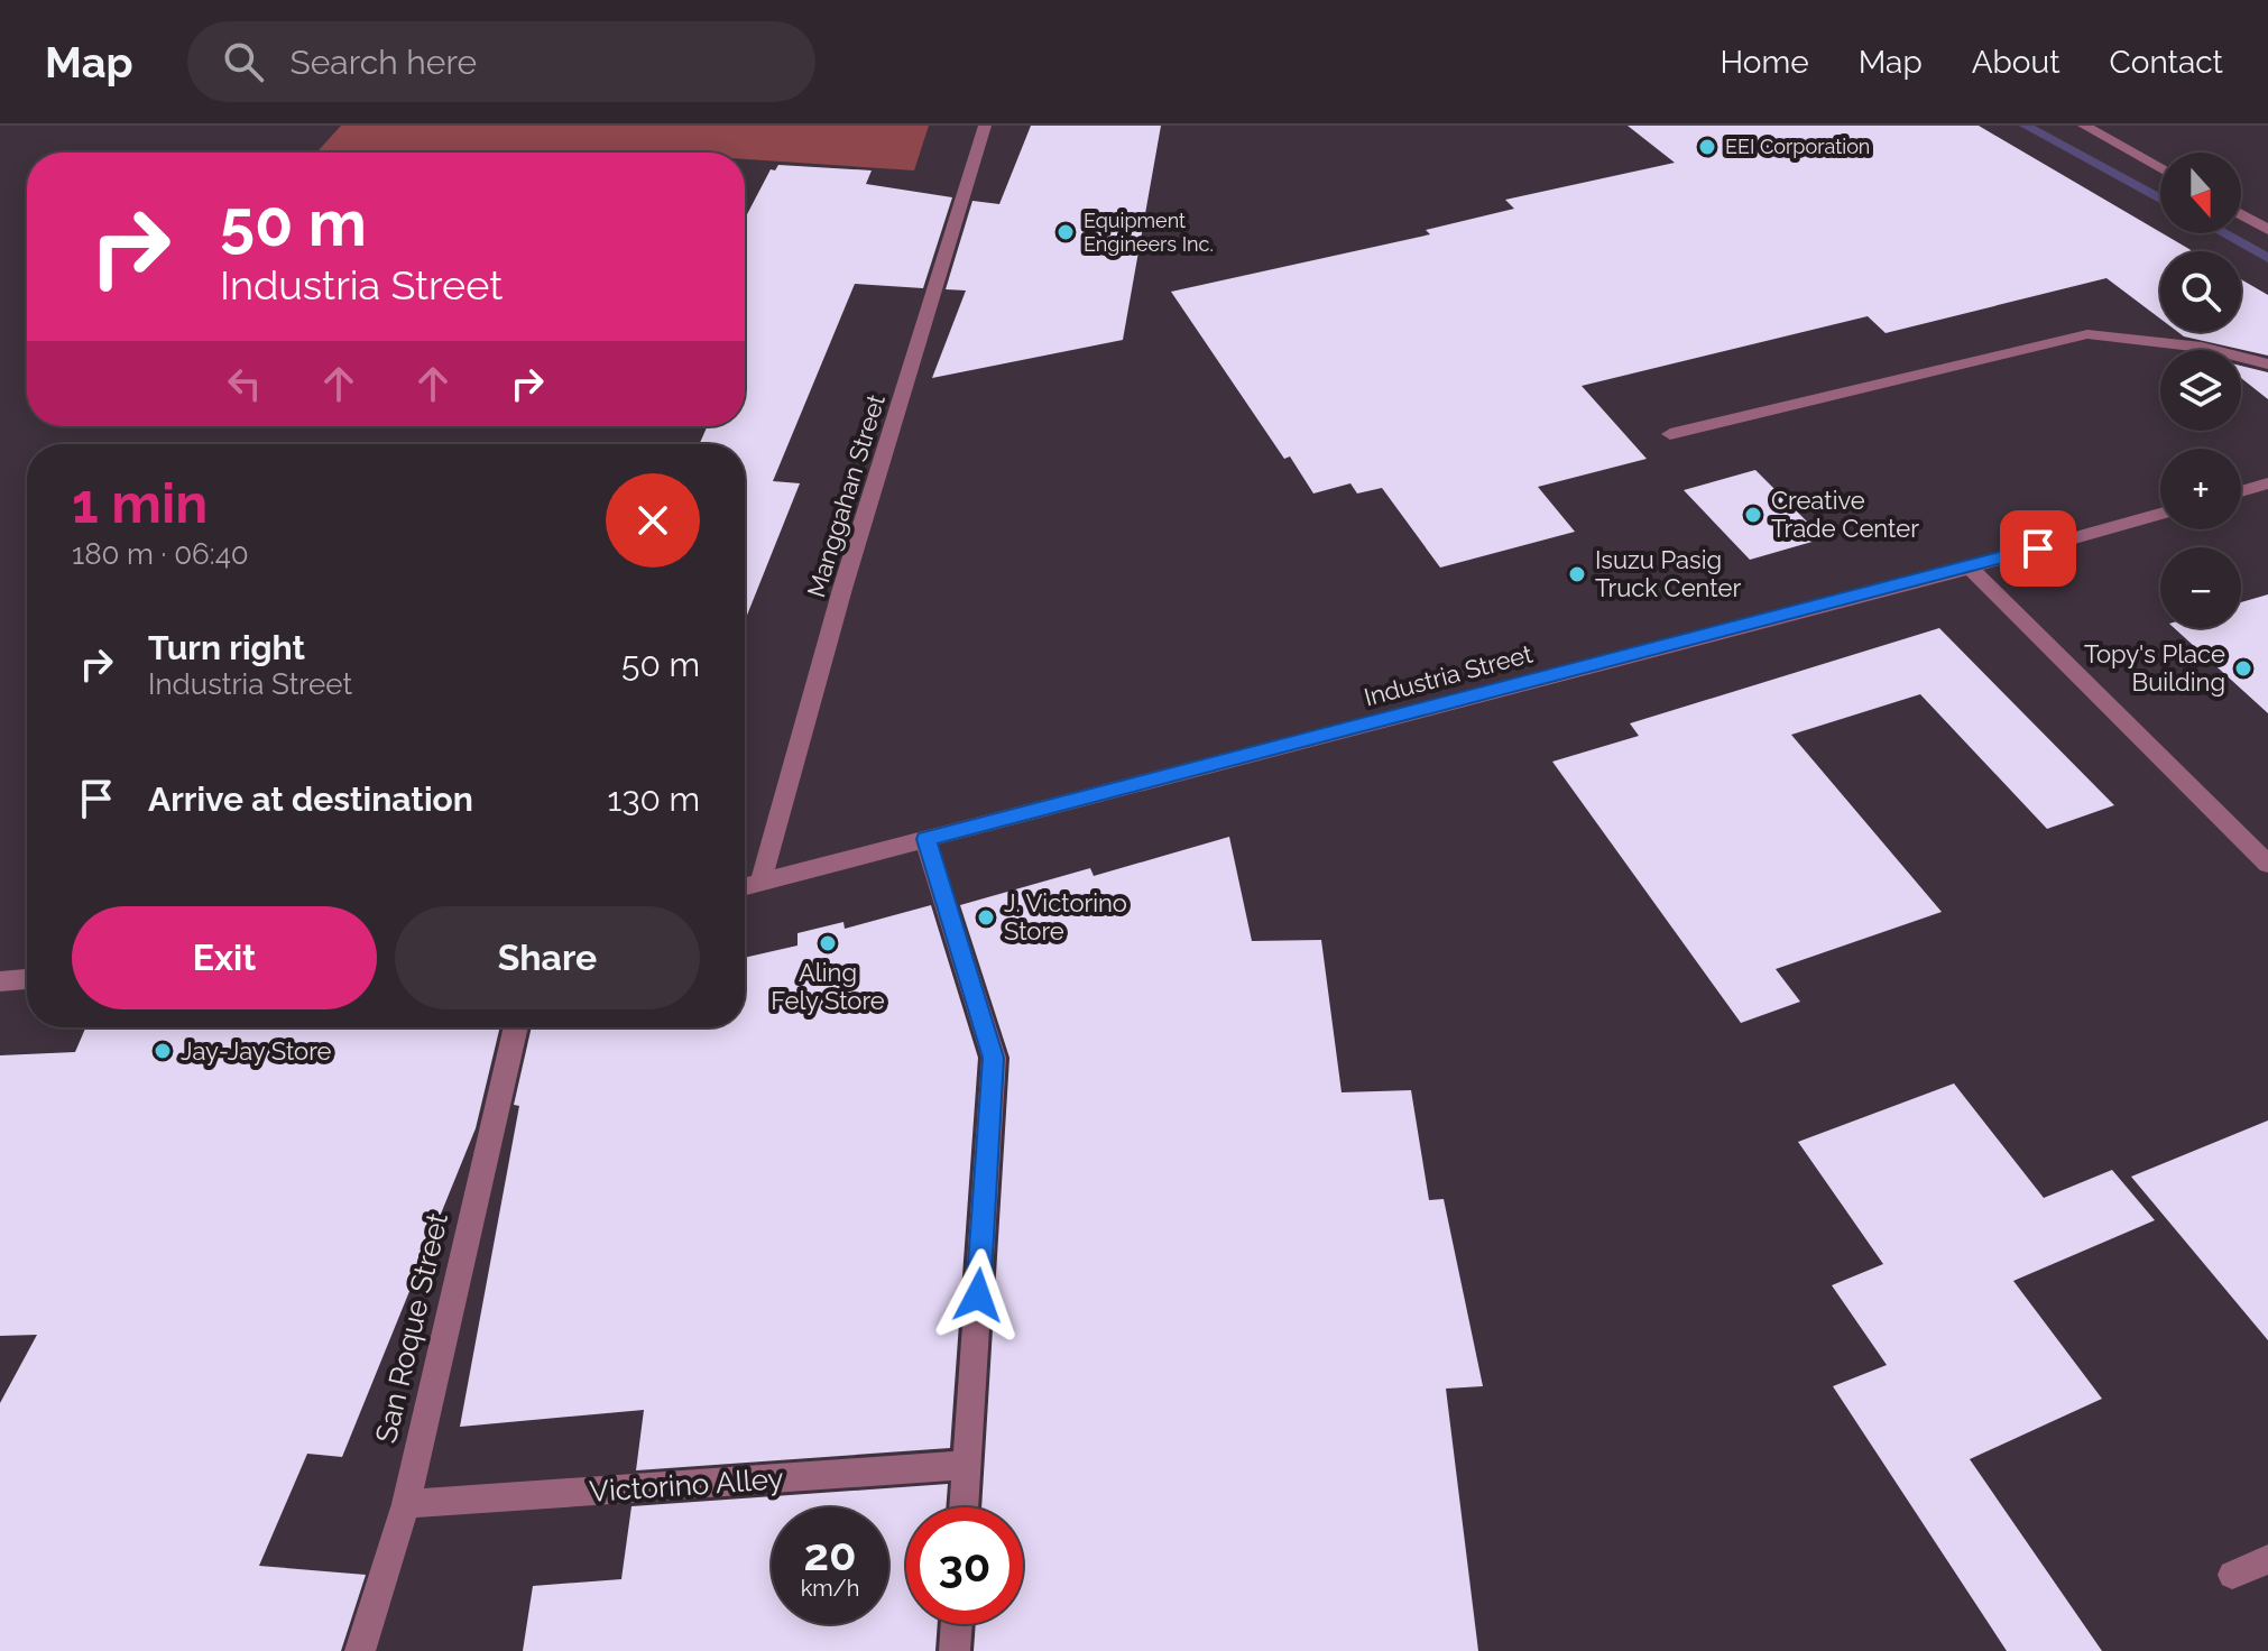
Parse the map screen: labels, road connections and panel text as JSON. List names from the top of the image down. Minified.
{"streets":{"street":["Manggahan Street","Industria Street","San Roque Street","Victorino Alley"]},"crossings":[["Manggahan Street","Industria Street"],["San Roque Street","Victorino Alley"]],"places":["EEI Corporation","Equipment Engineers Inc.","Creative Trade Center","Isuzu Pasig Truck Center","Topy's Place Building","J. Victorino Store","Aling Fely Store","Jay-Jay Store"],"north":"bottom","page":{"header":"Map","search":"Search here","nav":["Home","Map","About","Contact"],"map_buttons":["+","−"],"turn":["50 m","Industria Street"],"heading":["1 min","180 m · 06:40"],"list":[{"name":"Turn right","note":"Industria Street","value":"50 m"},{"name":"Arrive at destination","value":"130 m"}],"buttons":["Exit","Share"],"speed":"20 km/h","limit":"30"}}
